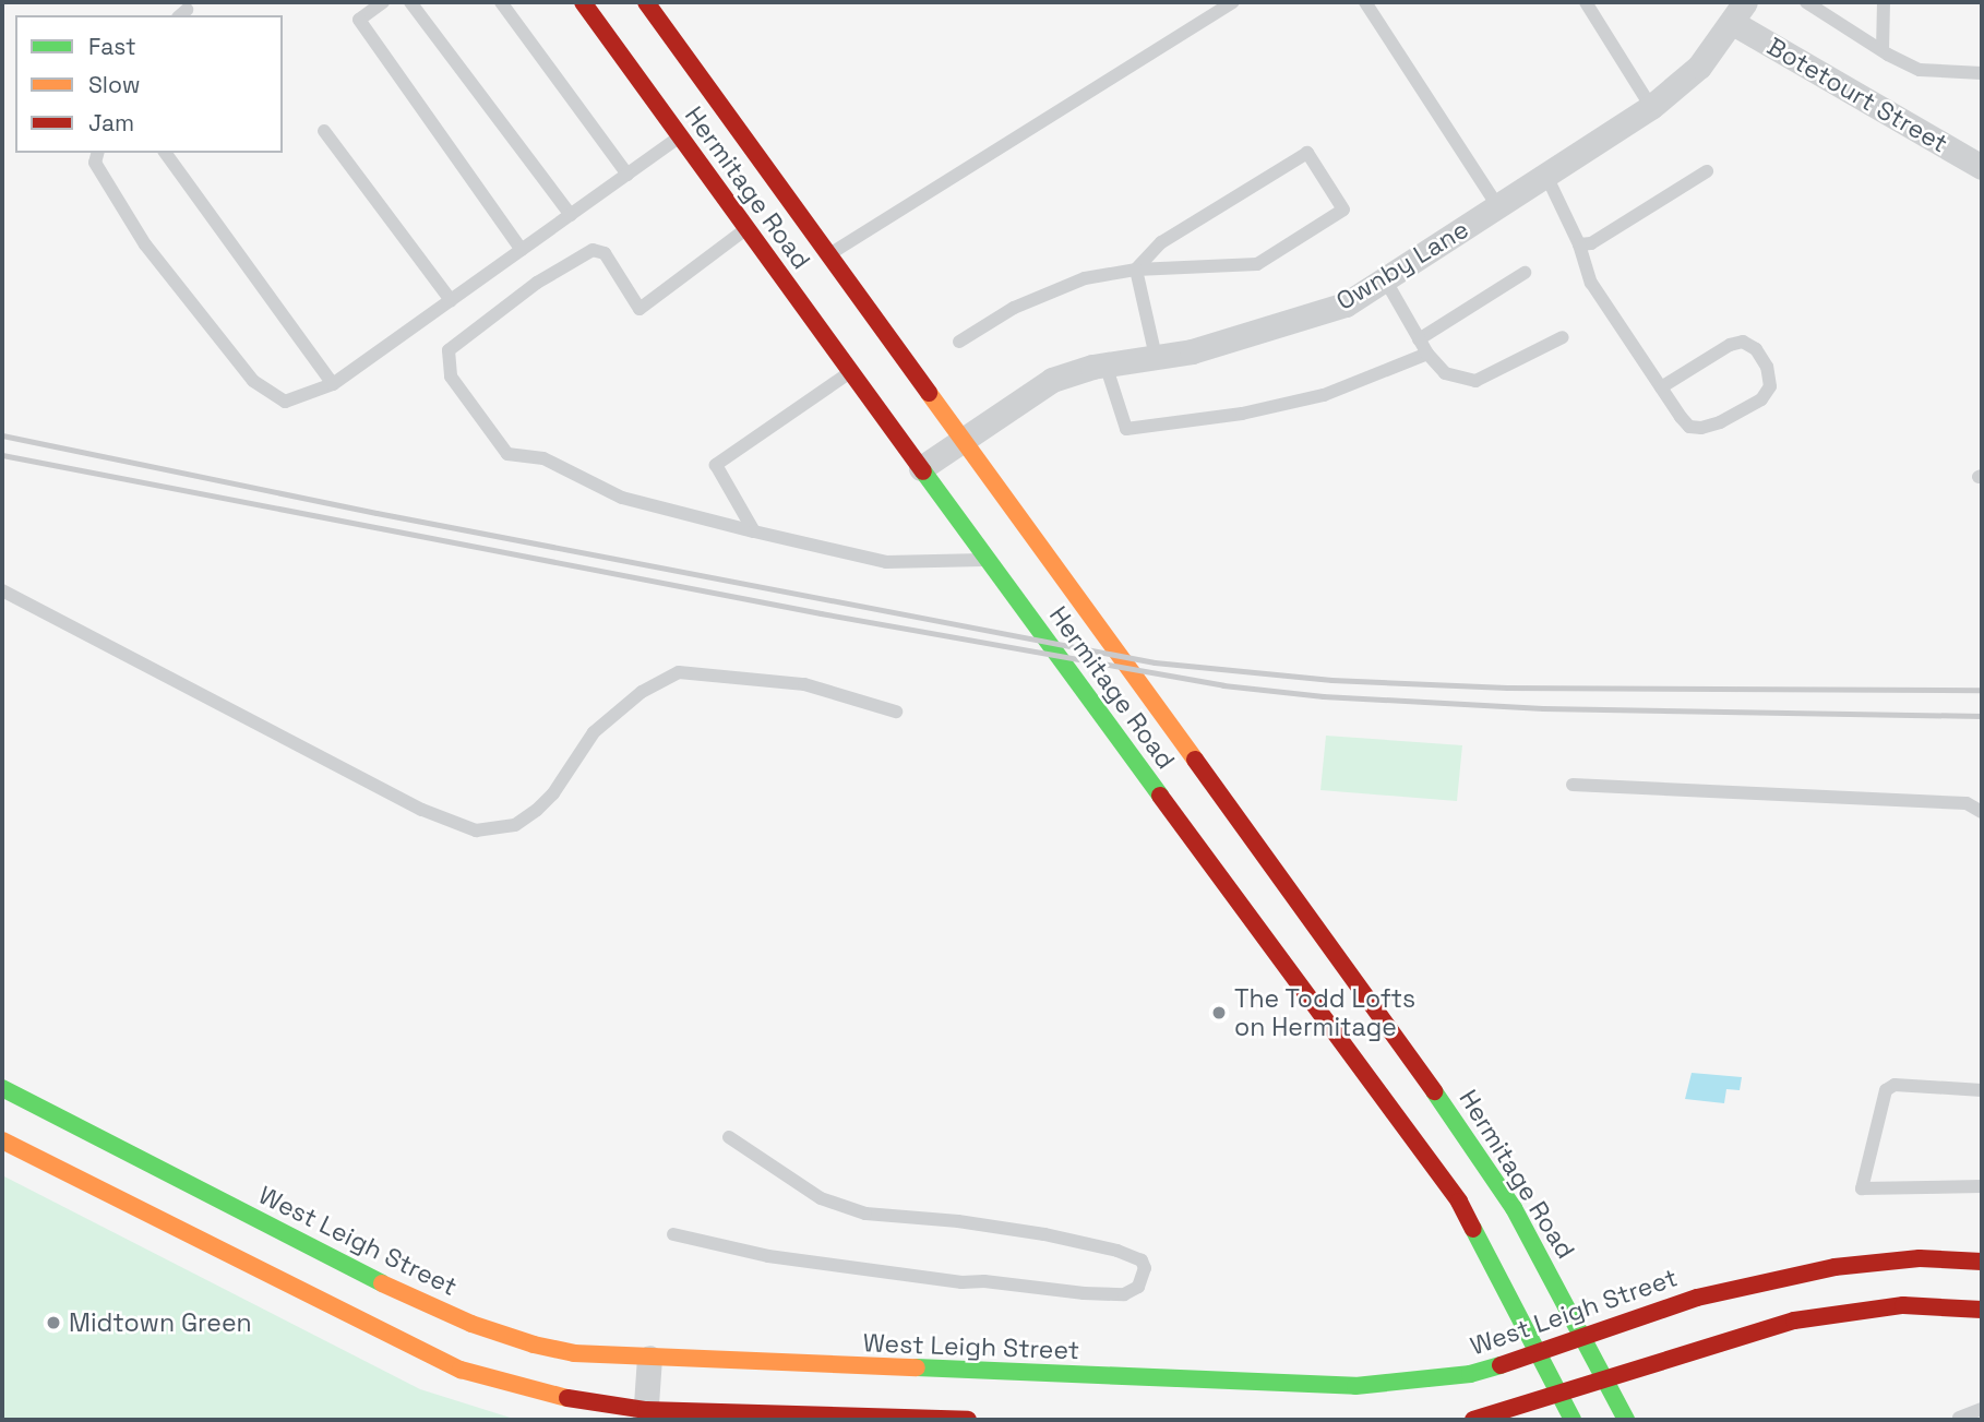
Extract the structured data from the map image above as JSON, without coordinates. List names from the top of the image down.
{
  "streets": {
    "street": [
      "Botetourt Street",
      "Hermitage Road",
      "Ownby Lane",
      "West Leigh Street"
    ]
  },
  "crossings": [
    ["Botetourt Street", "Ownby Lane"],
    ["Hermitage Road", "Ownby Lane"],
    ["Hermitage Road", "West Leigh Street"]
  ],
  "places": ["The Todd Lofts on Hermitage", "Midtown Green"],
  "legend": ["Fast", "Slow", "Jam"]
}
